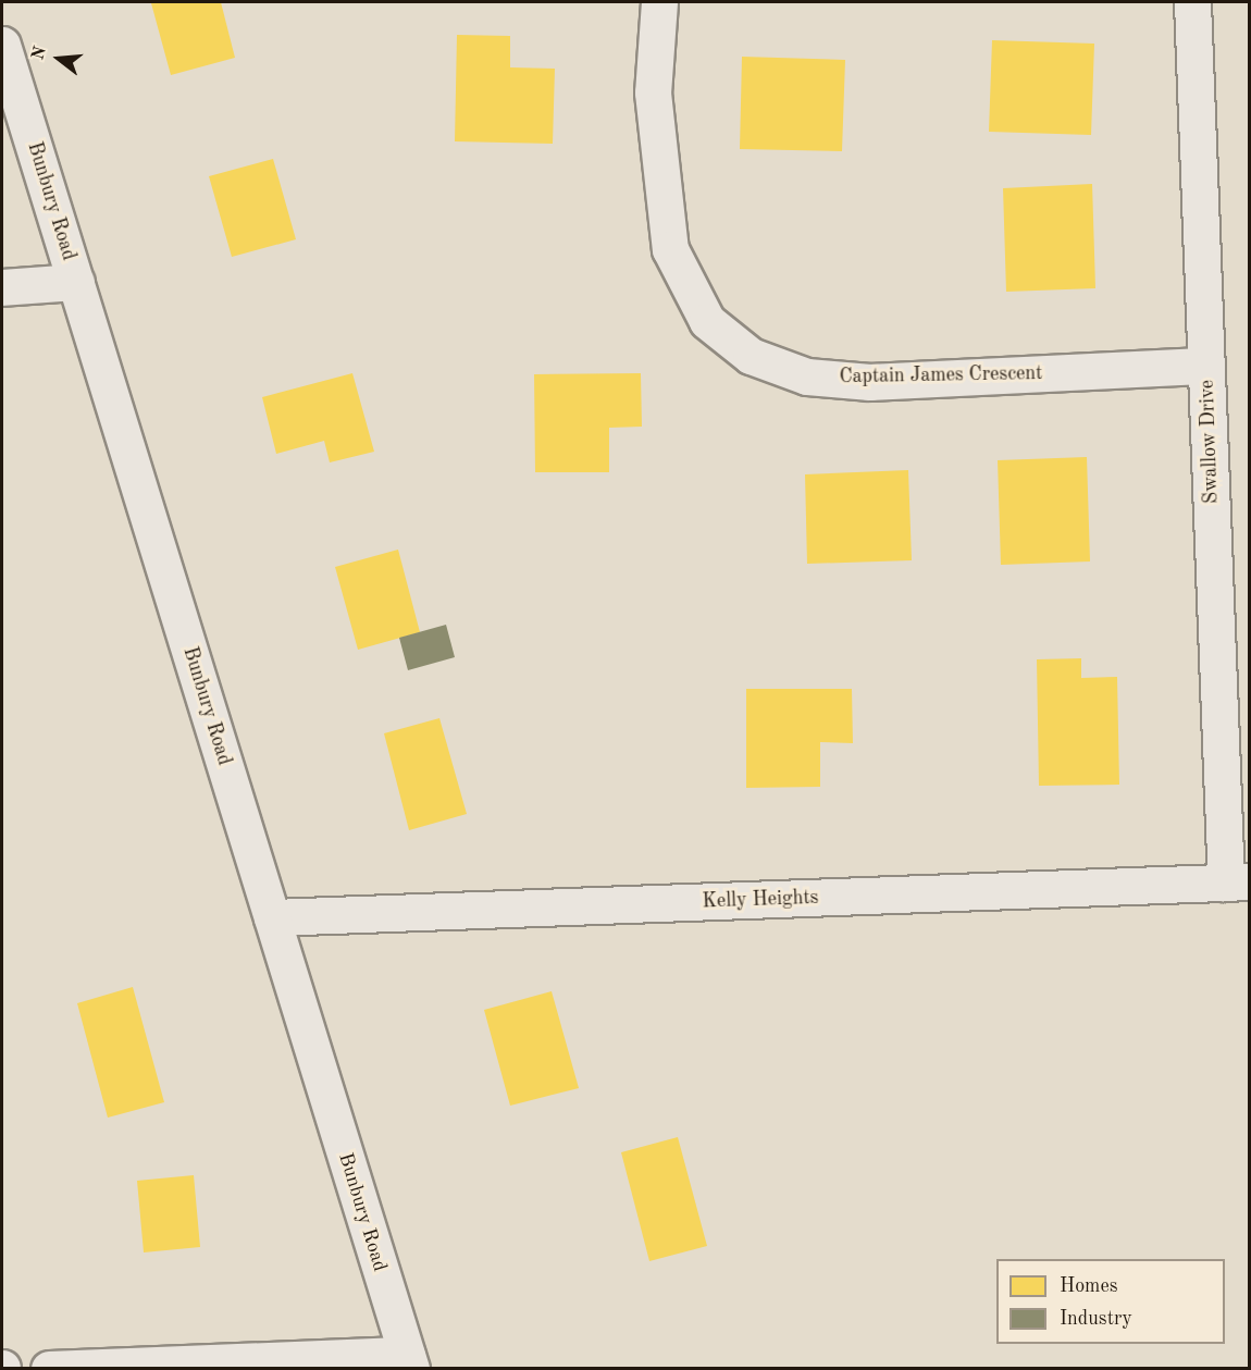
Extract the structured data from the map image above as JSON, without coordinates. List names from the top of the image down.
{
  "streets": {
    "street": [
      "Bunbury Road",
      "Captain James Crescent",
      "Swallow Drive",
      "Kelly Heights"
    ]
  },
  "crossings": [
    ["Bunbury Road", "Kelly Heights"],
    ["Captain James Crescent", "Swallow Drive"],
    ["Swallow Drive", "Kelly Heights"]
  ],
  "legend": ["Homes", "Industry"],
  "north": "left"
}
